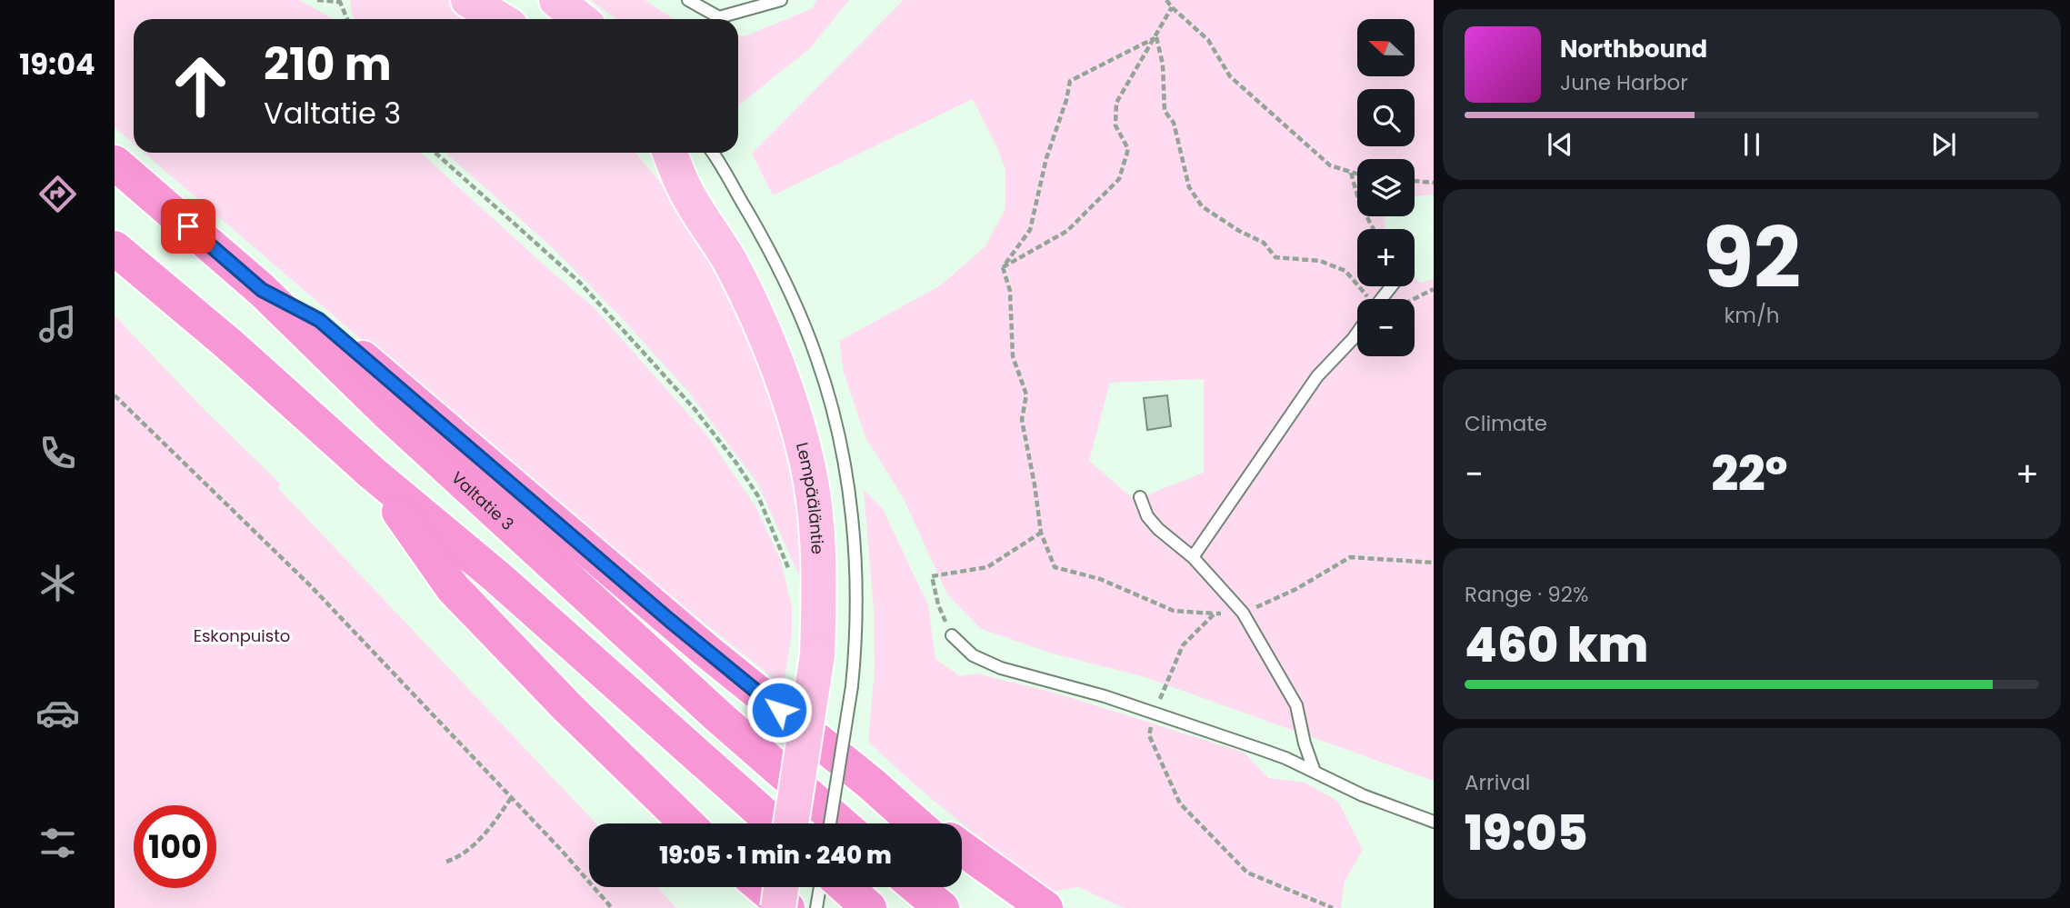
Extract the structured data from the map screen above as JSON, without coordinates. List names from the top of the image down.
{
  "streets": {
    "highway": ["Valtatie 3"],
    "main road": ["Lempääläntie"]
  },
  "parks": ["Eskonpuisto"],
  "north": "left",
  "page": {
    "tabs": "19:04",
    "map_buttons": ["+", "−"],
    "turn": ["210 m", "Valtatie 3"],
    "song": ["Northbound", "June Harbor"],
    "tile": [
      ["92", "km/h"],
      "Climate",
      ["Range · 92%", "460 km"],
      ["Arrival", "19:05"]
    ],
    "heat": ["−", "22°", "+"],
    "limit": "100",
    "trip": "19:05 · 1 min · 240 m"
  }
}
